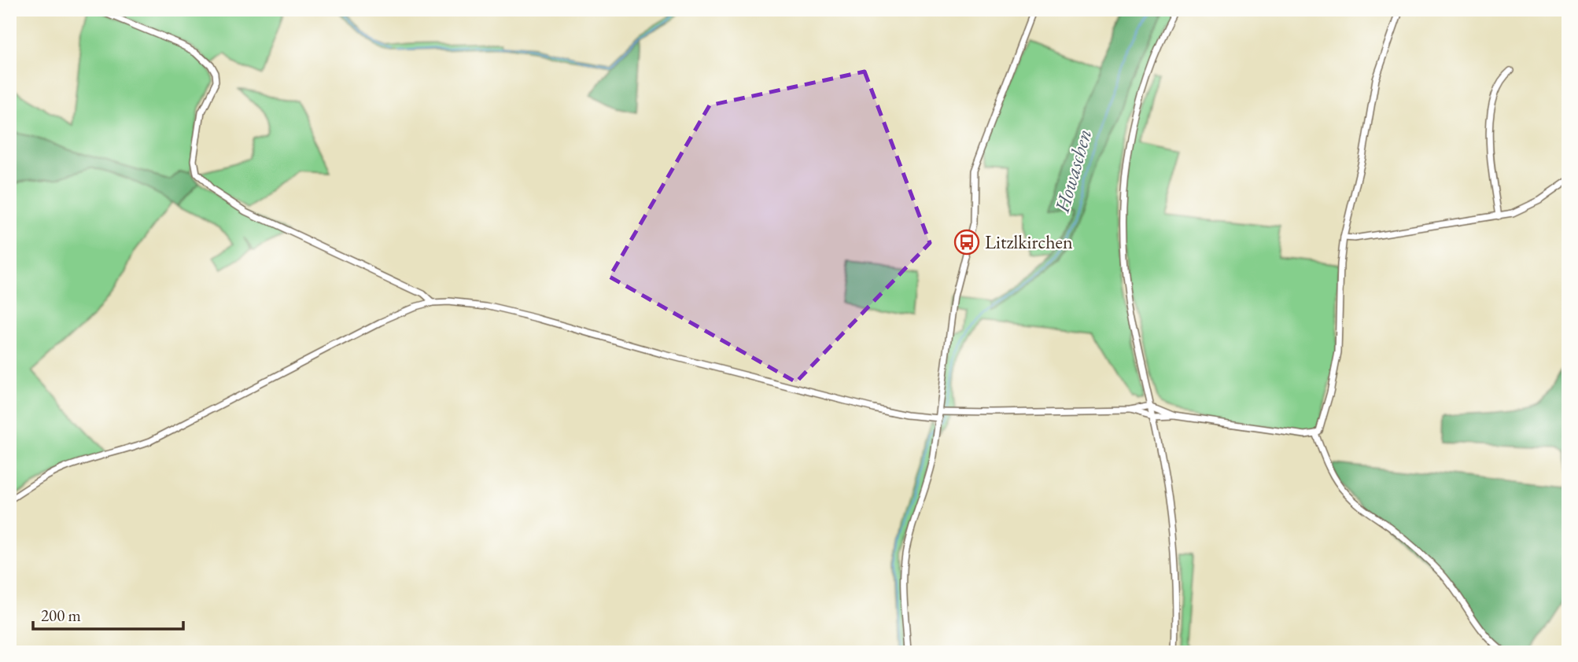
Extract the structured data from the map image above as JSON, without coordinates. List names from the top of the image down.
{
  "water": ["Howaschen"],
  "places": {
    "bus stop": ["Litzlkirchen"]
  },
  "scale_bar": "200 m"
}
